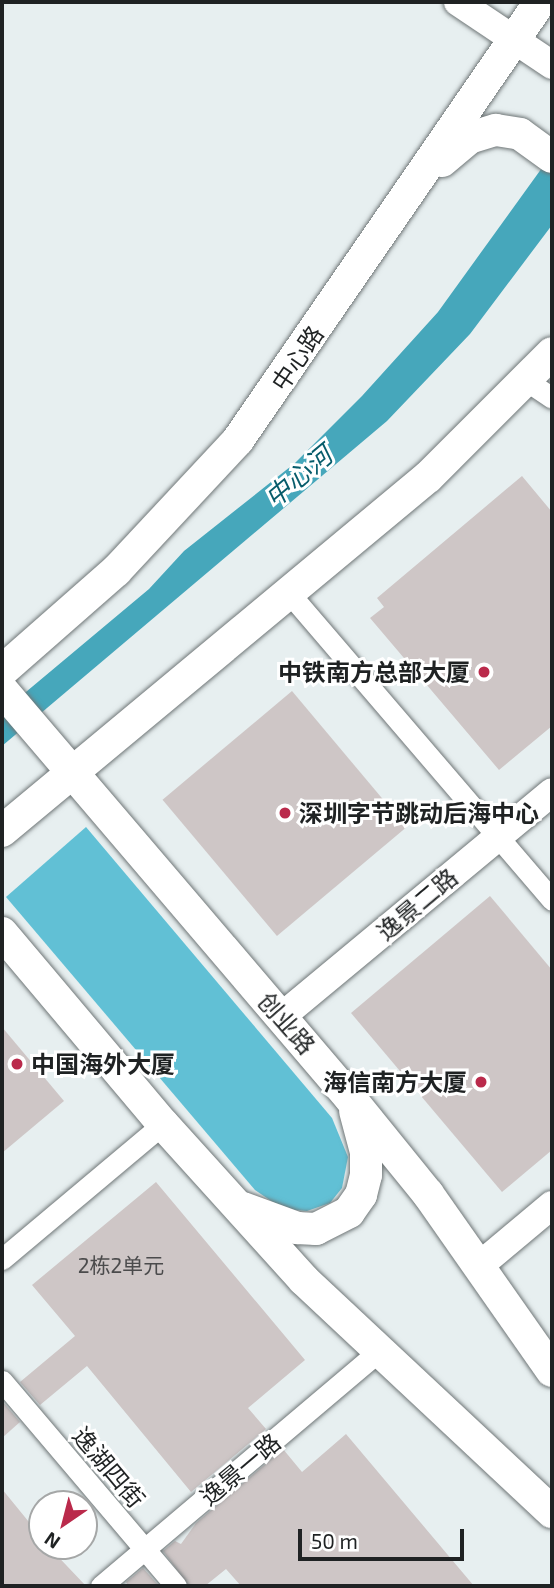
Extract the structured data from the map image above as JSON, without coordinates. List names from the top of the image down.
{
  "streets": {
    "main road": ["中心路", "创业路"],
    "street": ["逸景二路", "逸湖四街", "逸景一路"]
  },
  "crossings": [
    ["逸景二路", "创业路"],
    ["逸湖四街", "逸景一路"]
  ],
  "water": ["中心河"],
  "places": [
    "中铁南方总部大厦",
    "深圳字节跳动后海中心",
    "中国海外大厦",
    "海信南方大厦"
  ],
  "house_numbers": ["2栋2单元"],
  "scale_bar": "50 m",
  "north": "bottom left"
}
